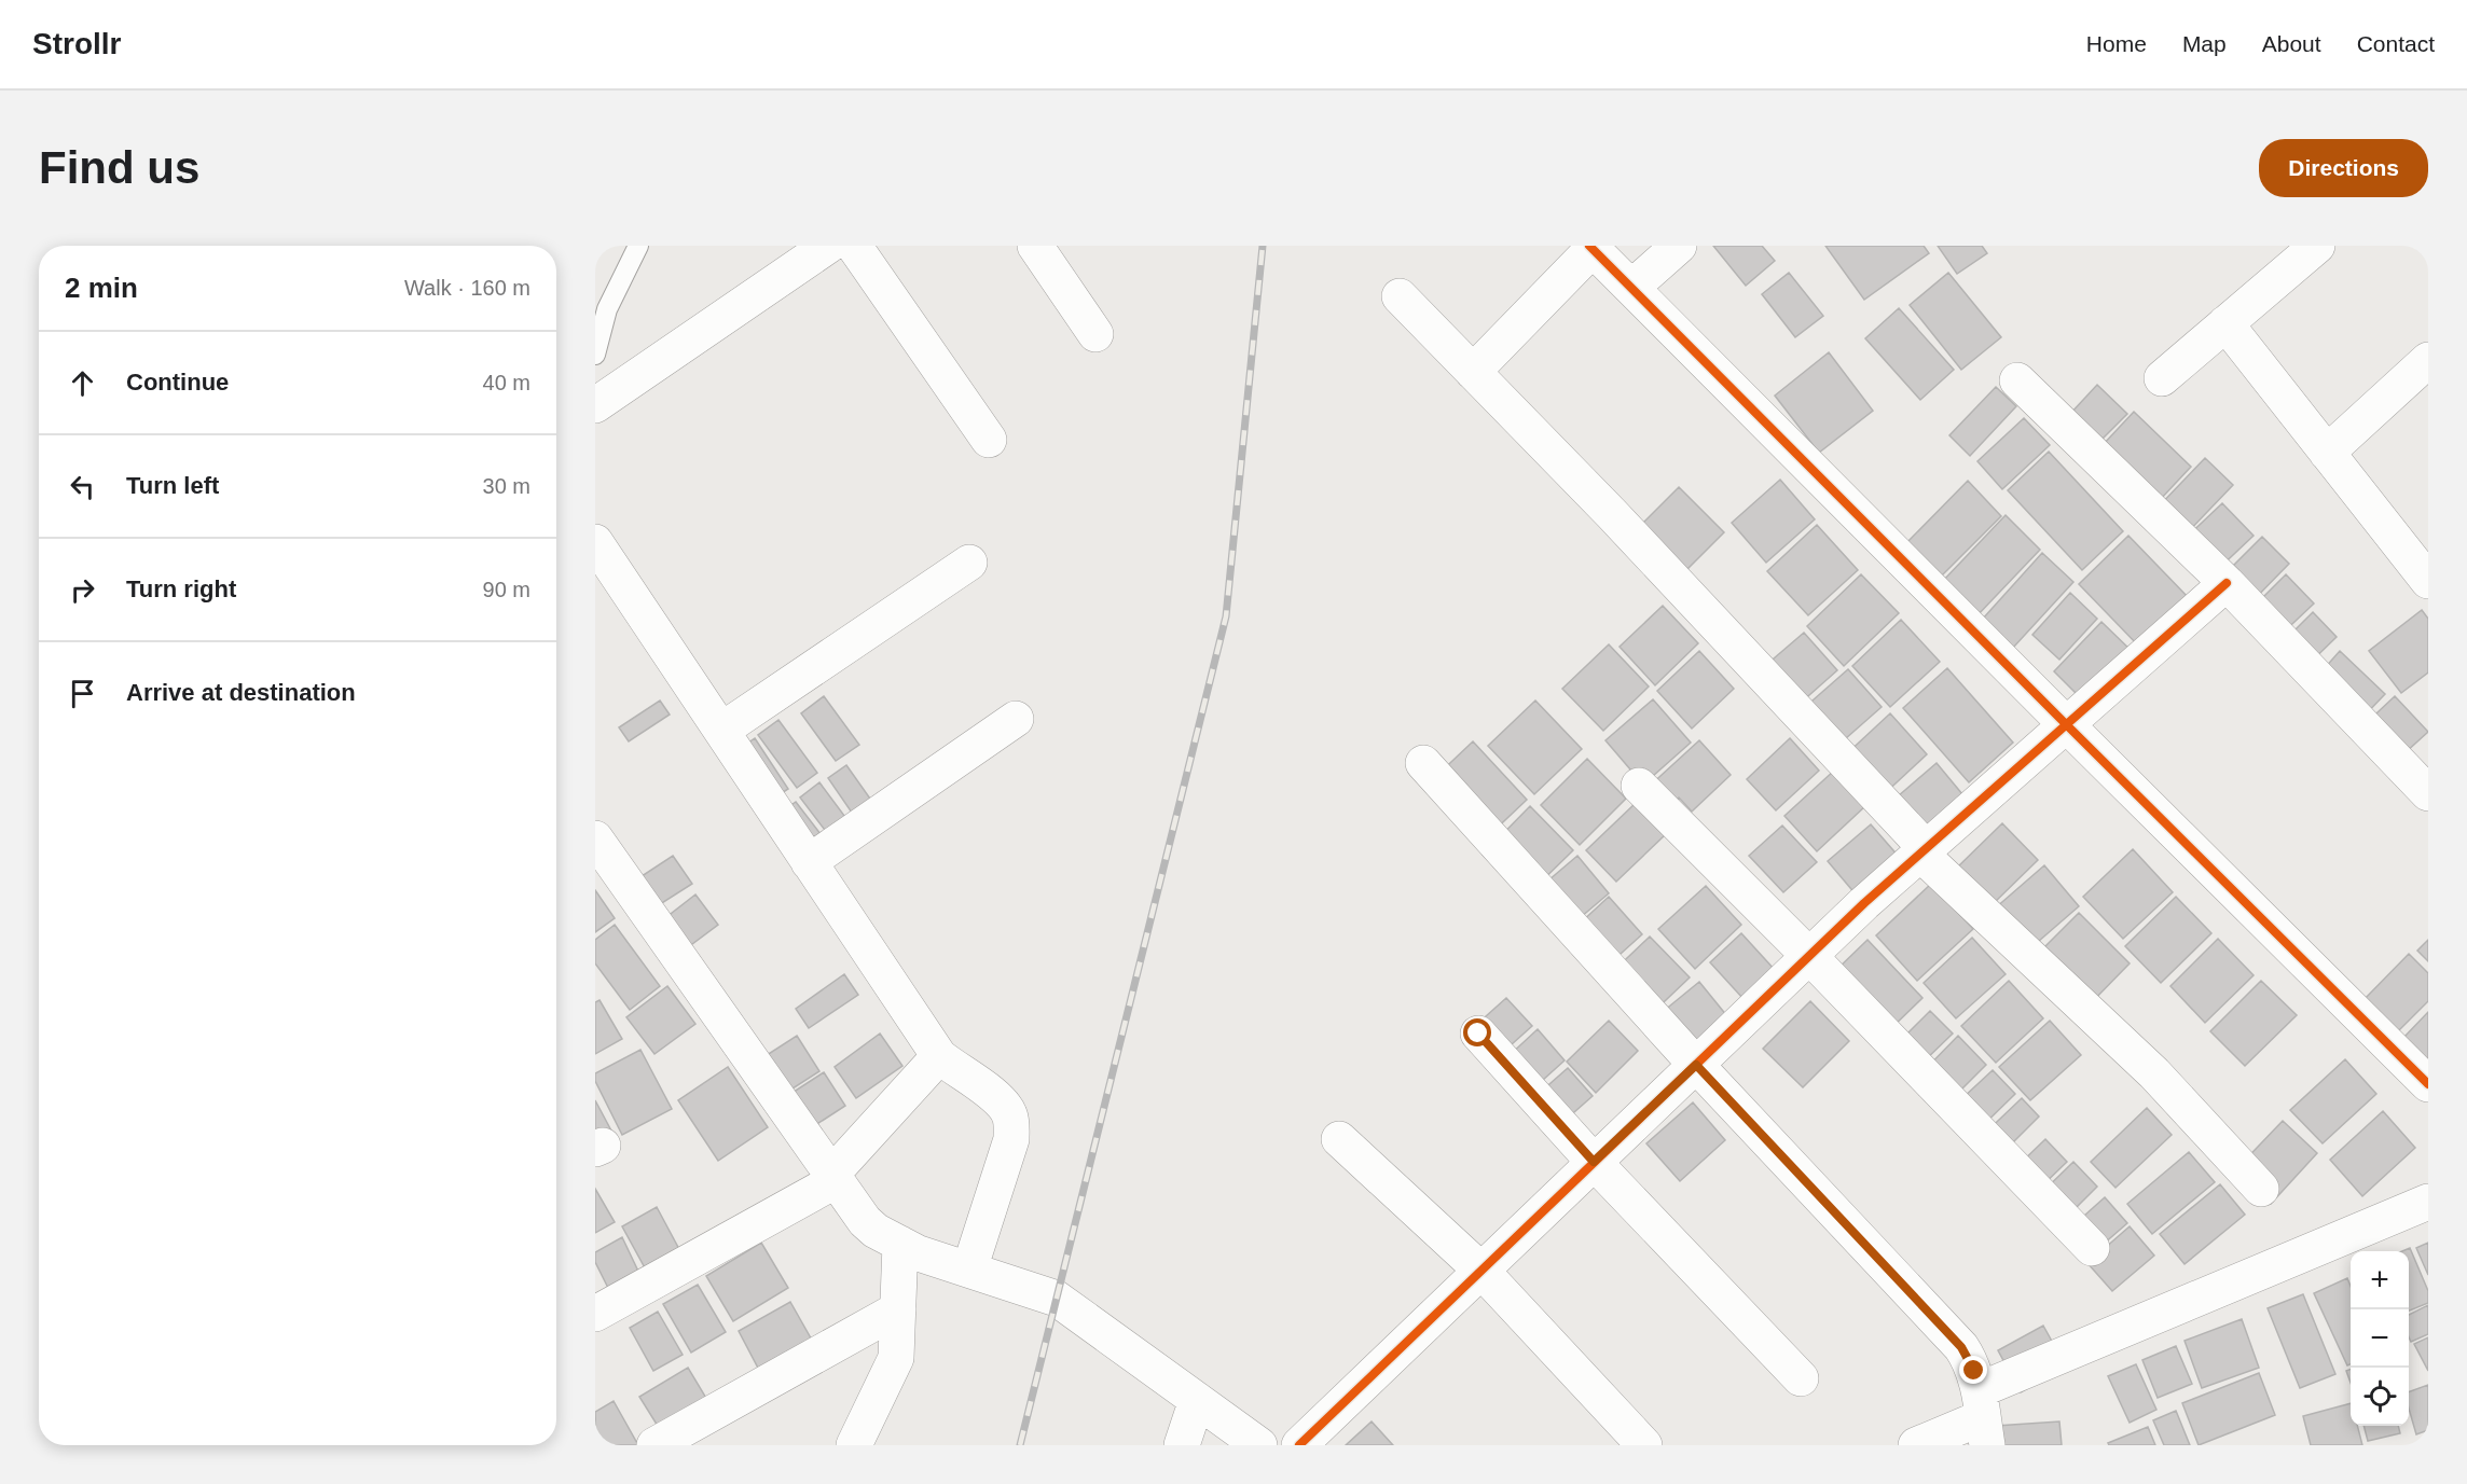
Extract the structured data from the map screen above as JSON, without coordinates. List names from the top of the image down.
{
  "page": {
    "header": "Strollr",
    "nav": [
      "Home",
      "Map",
      "About",
      "Contact"
    ],
    "buttons": "Directions",
    "title": "Find us",
    "heading": ["2 min", "Walk · 160 m"],
    "list": [
      ["Continue", "40 m"],
      ["Turn left", "30 m"],
      ["Turn right", "90 m"],
      "Arrive at destination"
    ],
    "map_buttons": ["+", "−"]
  }
}
